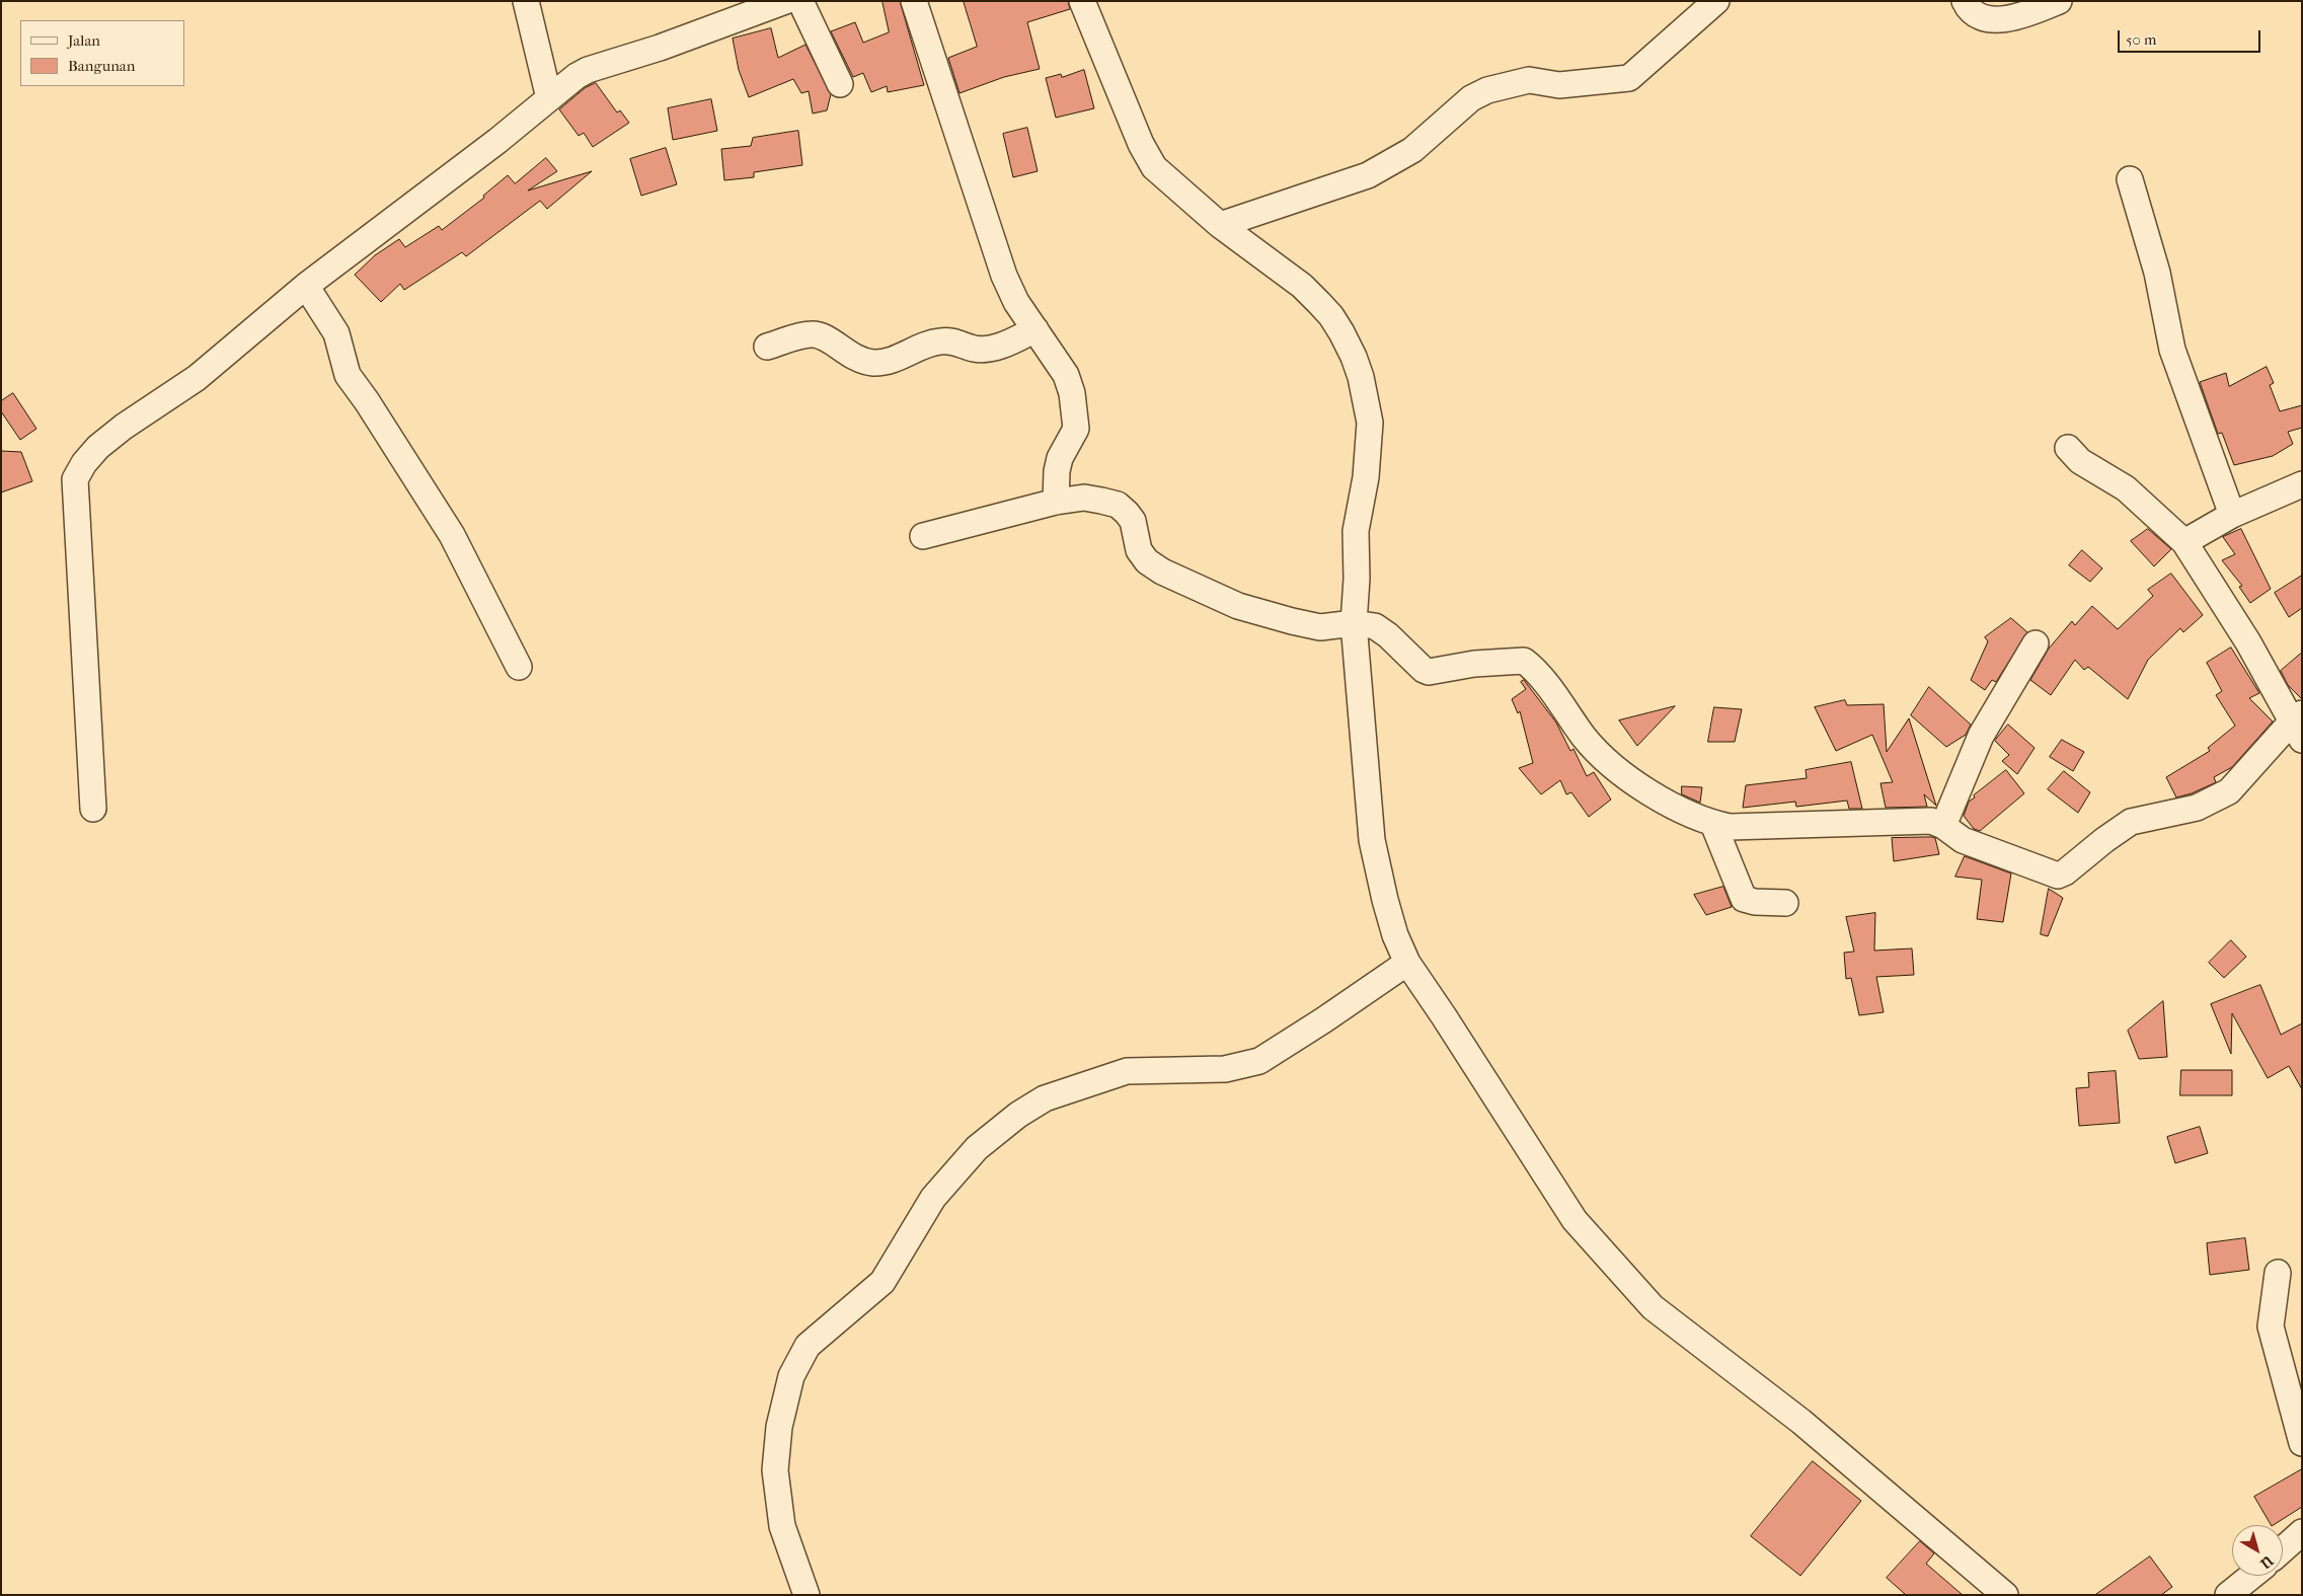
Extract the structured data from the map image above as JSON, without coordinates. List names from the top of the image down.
{
  "legend": ["Jalan", "Bangunan"],
  "scale_bar": "50 m",
  "north": "bottom right"
}
